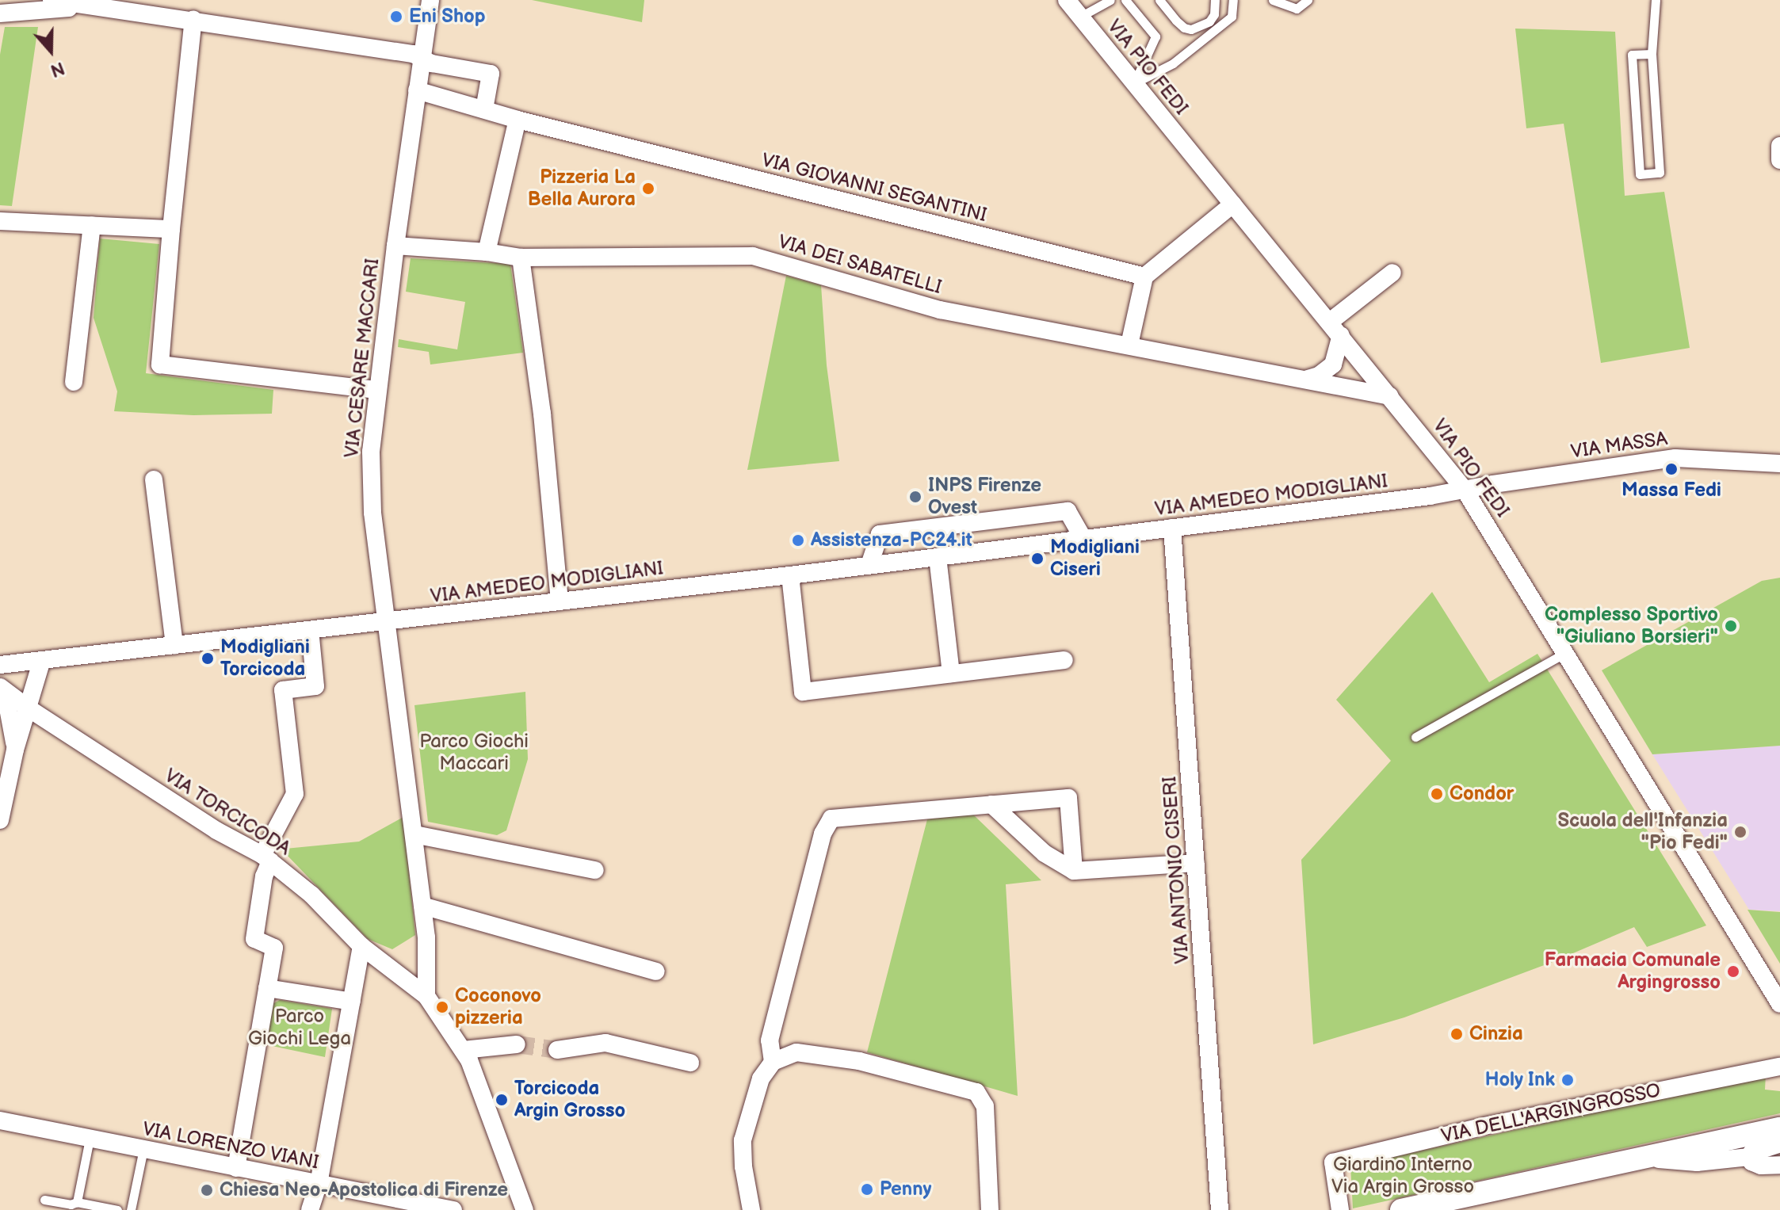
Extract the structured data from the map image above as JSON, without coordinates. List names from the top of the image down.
{
  "streets": {
    "street": [
      "VIA PIO FEDI",
      "VIA GIOVANNI SEGANTINI",
      "VIA DEI SABATELLI",
      "VIA CESARE MACCARI",
      "VIA MASSA",
      "VIA AMEDEO MODIGLIANI",
      "VIA TORCICODA",
      "VIA ANTONIO CISERI",
      "VIA DELL'ARGINGROSSO",
      "VIA LORENZO VIANI"
    ]
  },
  "crossings": [
    ["VIA PIO FEDI", "VIA DEI SABATELLI"],
    ["VIA PIO FEDI", "VIA MASSA"],
    ["VIA PIO FEDI", "VIA AMEDEO MODIGLIANI"],
    ["VIA GIOVANNI SEGANTINI", "VIA CESARE MACCARI"],
    ["VIA DEI SABATELLI", "VIA CESARE MACCARI"],
    ["VIA CESARE MACCARI", "VIA AMEDEO MODIGLIANI"],
    ["VIA CESARE MACCARI", "VIA TORCICODA"],
    ["VIA MASSA", "VIA AMEDEO MODIGLIANI"],
    ["VIA AMEDEO MODIGLIANI", "VIA ANTONIO CISERI"]
  ],
  "parks": ["Parco Giochi Maccari", "Parco Giochi Lega", "Giardino Interno Via Argin Grosso"],
  "places": [
    "Eni Shop",
    "Pizzeria La Bella Aurora",
    "Massa Fedi",
    "INPS Firenze Ovest",
    "Assistenza-PC24.it",
    "Modigliani Ciseri",
    "Complesso Sportivo \"Giuliano Borsieri\"",
    "Modigliani Torcicoda",
    "Condor",
    "Scuola dell'Infanzia \"Pio Fedi\"",
    "Farmacia Comunale Argingrosso",
    "Coconovo pizzeria",
    "Cinzia",
    "Holy Ink",
    "Torcicoda Argin Grosso",
    "Penny",
    "Chiesa Neo-Apostolica di Firenze"
  ],
  "north": "bottom"
}
